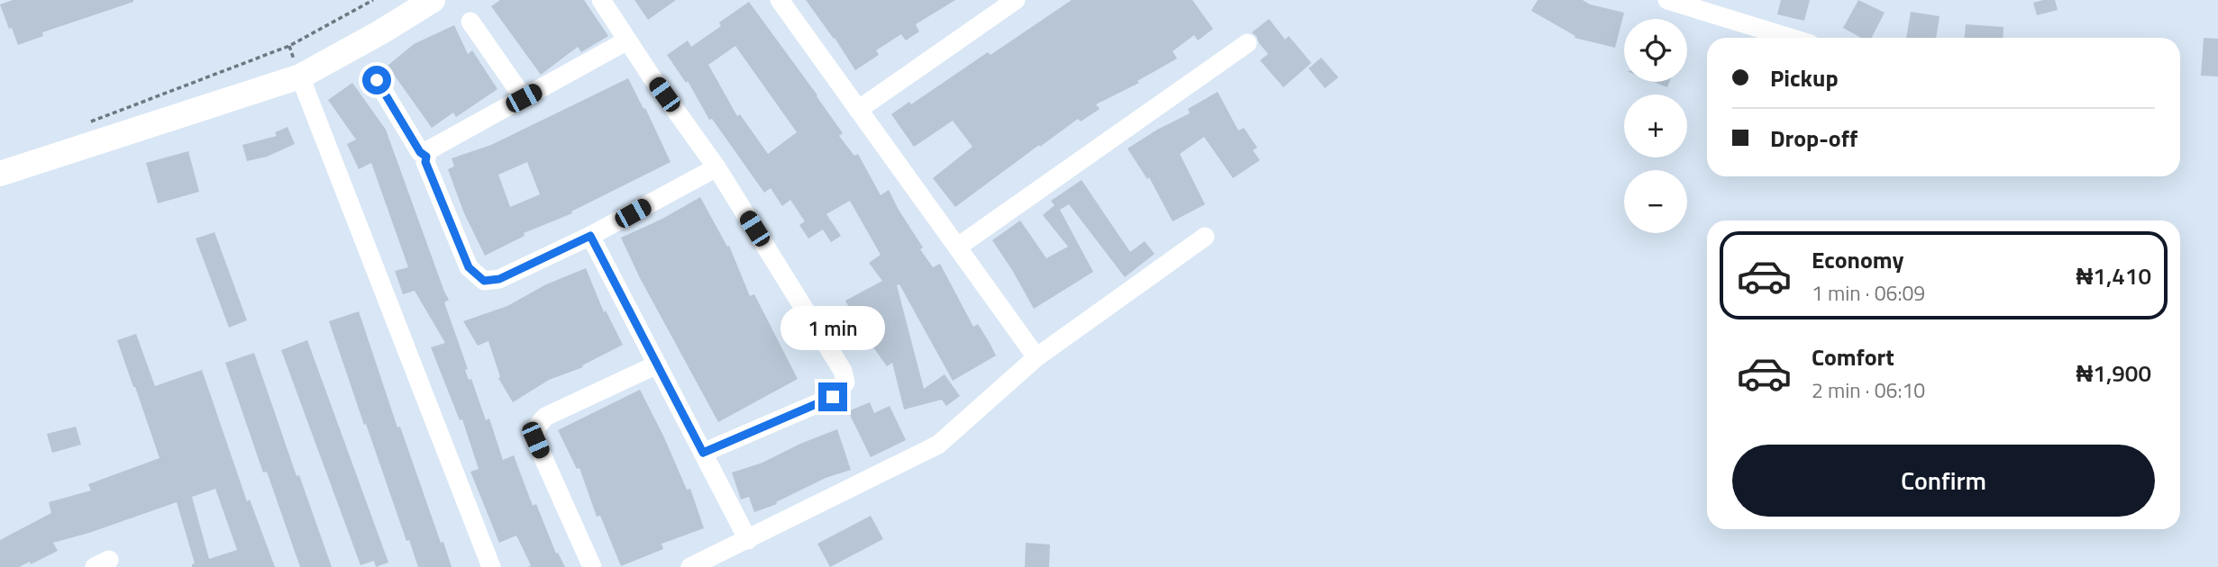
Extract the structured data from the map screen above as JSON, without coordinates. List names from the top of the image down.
{
  "page": {
    "map_buttons": ["+", "−"],
    "banner": ["Pickup", "Drop-off"],
    "list": [
      {
        "name": "Economy",
        "note": "1 min · 06:09",
        "value": "₦1,410"
      },
      {
        "name": "Comfort",
        "note": "2 min · 06:10",
        "value": "₦1,900"
      }
    ],
    "bubble": "1 min",
    "buttons": "Confirm"
  }
}
